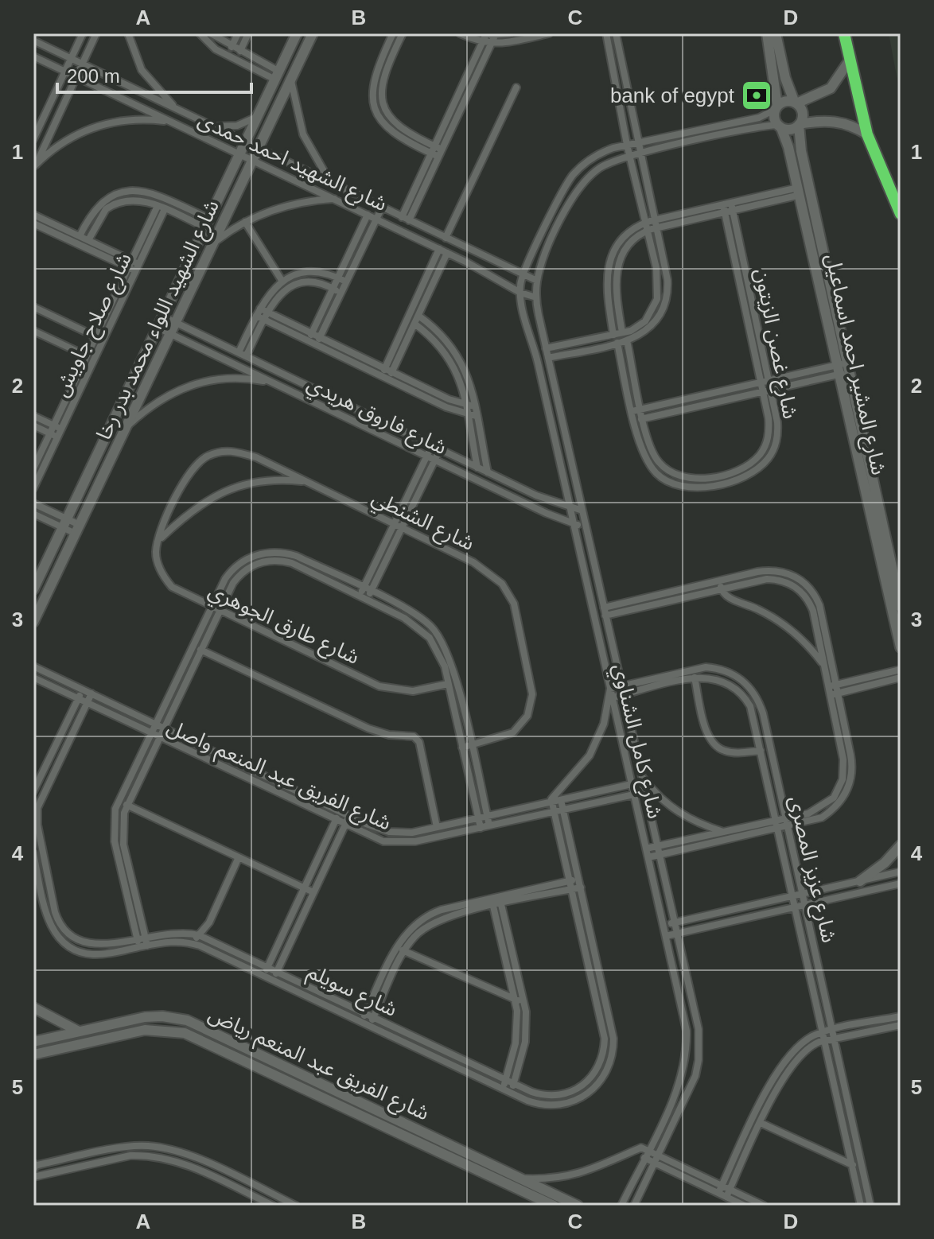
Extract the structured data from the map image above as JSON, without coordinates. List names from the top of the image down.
{
  "streets": {
    "street": [
      "شارع الشهيد احمد حمدى",
      "شارع الشهيد اللواء محمد بدر رخا",
      "شارع صلاح جاويش",
      "شارع غصن الزيتون",
      "شارع المشير احمد اسماعيل",
      "شارع فاروق هريدي",
      "شارع الشنطي",
      "شارع طارق الجوهري",
      "شارع كامل الشناوي",
      "شارع الفريق عبد المنعم واصل",
      "شارع عزيز المصرى",
      "شارع سويلم",
      "شارع الفريق عبد المنعم رياض"
    ]
  },
  "crossings": [
    ["شارع الشهيد احمد حمدى", "شارع الشهيد اللواء محمد بدر رخا"],
    ["شارع الشهيد احمد حمدى", "شارع كامل الشناوي"],
    ["شارع الشهيد اللواء محمد بدر رخا", "شارع فاروق هريدي"],
    ["شارع المشير احمد اسماعيل", "شارع كامل الشناوي"],
    ["شارع فاروق هريدي", "شارع كامل الشناوي"],
    ["شارع الشنطي", "شارع طارق الجوهري"],
    ["شارع كامل الشناوي", "شارع الفريق عبد المنعم واصل"],
    ["شارع كامل الشناوي", "شارع عزيز المصرى"],
    ["شارع الفريق عبد المنعم واصل", "شارع سويلم"]
  ],
  "places": {
    "bank": ["bank of egypt"]
  },
  "scale_bar": "200 m",
  "grid": {
    "columns": [
      "A",
      "B",
      "C",
      "D"
    ],
    "rows": [
      "1",
      "2",
      "3",
      "4",
      "5"
    ]
  }
}
